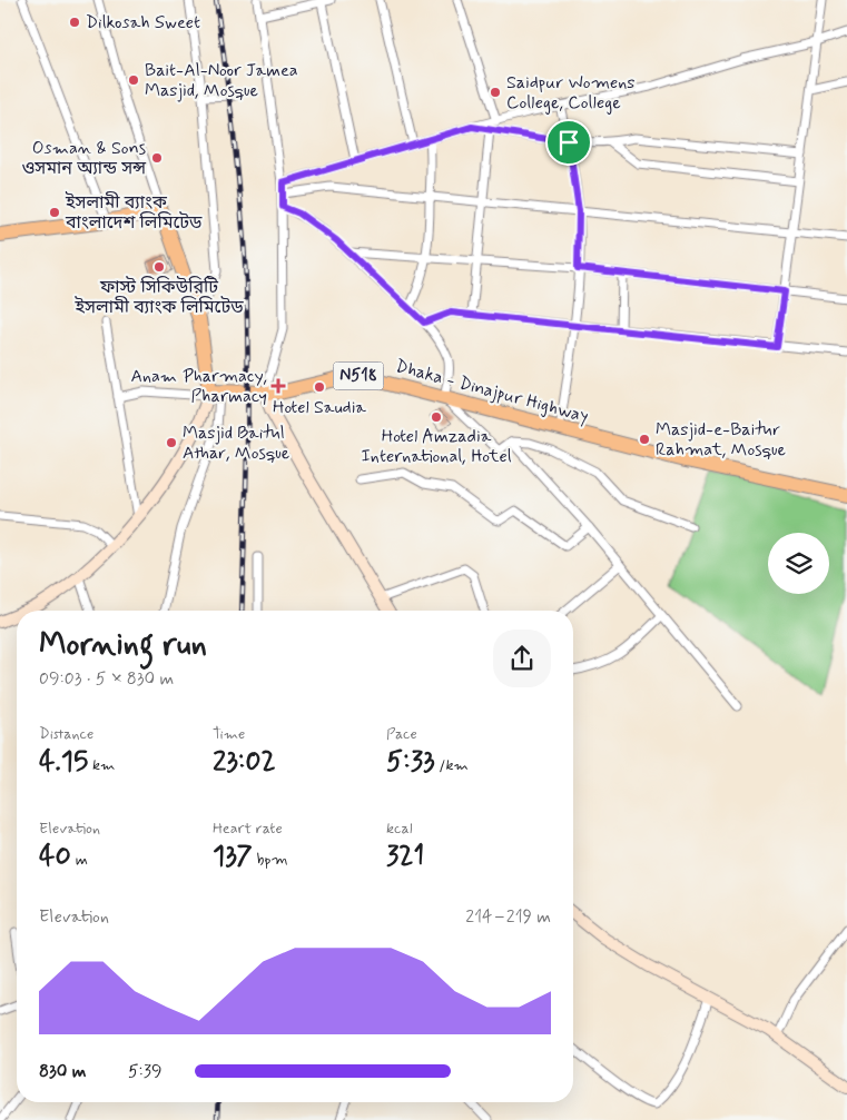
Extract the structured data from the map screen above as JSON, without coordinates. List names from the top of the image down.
{
  "streets": {
    "highway": ["N518", "Dhaka - Dinajpur Highway"]
  },
  "places": {
    "other": [
      "Dilkosah Sweet",
      "Bait-Al-Noor Jamea Masjid, Mosque",
      "Saidpur Womens College, College",
      "Osman & Sons ওসমান অ্যান্ড সন্স",
      "ইসলামী ব্যাংক বাংলাদেশ লিমিটেড",
      "ফাস্ট সিকিউরিটি ইসলামী ব্যাংক লিমিটেড",
      "Hotel Saudia",
      "Hotel Amzadia International, Hotel",
      "Masjid-e-Baitur Rahmat, Mosque",
      "Masjid Baitul Athar, Mosque"
    ],
    "health": ["Anam Pharmacy, Pharmacy"]
  },
  "page": {
    "heading": ["Morning run", "09:03 · 5 × 830 m"],
    "stats": [
      ["Distance", "4.15 km"],
      ["Time", "23:02"],
      ["Pace", "5:33 /km"],
      ["Elevation", "40 m"],
      ["Heart rate", "137 bpm"],
      ["kcal", "321"]
    ],
    "chart": ["Elevation", "214–219 m"],
    "list": [
      {
        "name": "830 m",
        "note": "5:39"
      }
    ]
  }
}
